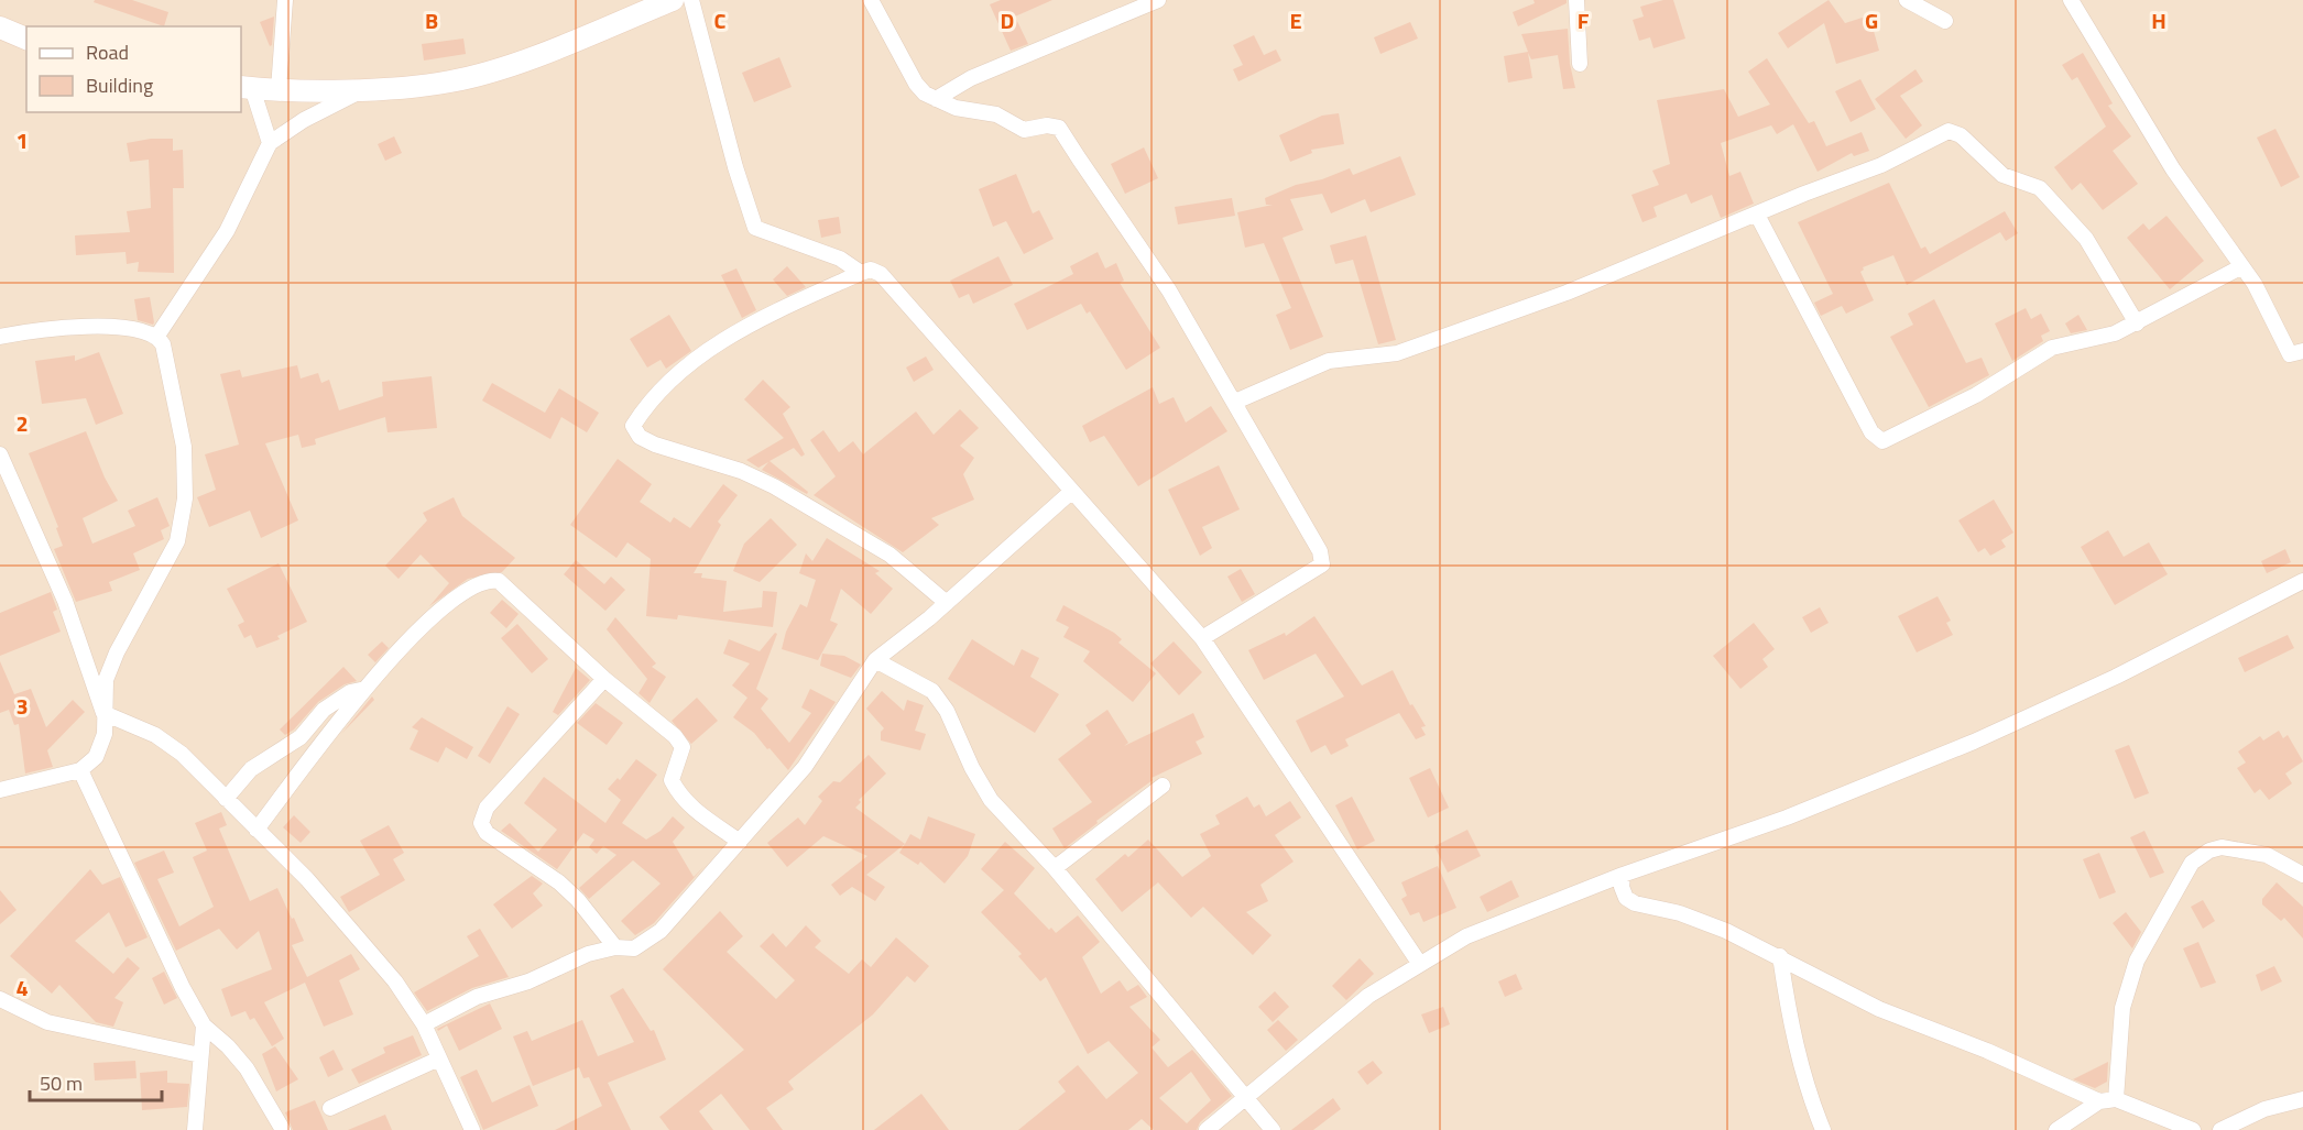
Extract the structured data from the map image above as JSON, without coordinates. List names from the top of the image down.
{
  "legend": ["Road", "Building"],
  "scale_bar": "50 m",
  "grid": {
    "columns": [
      "B",
      "C",
      "D",
      "E",
      "F",
      "G",
      "H"
    ],
    "rows": [
      "1",
      "2",
      "3",
      "4"
    ]
  }
}
